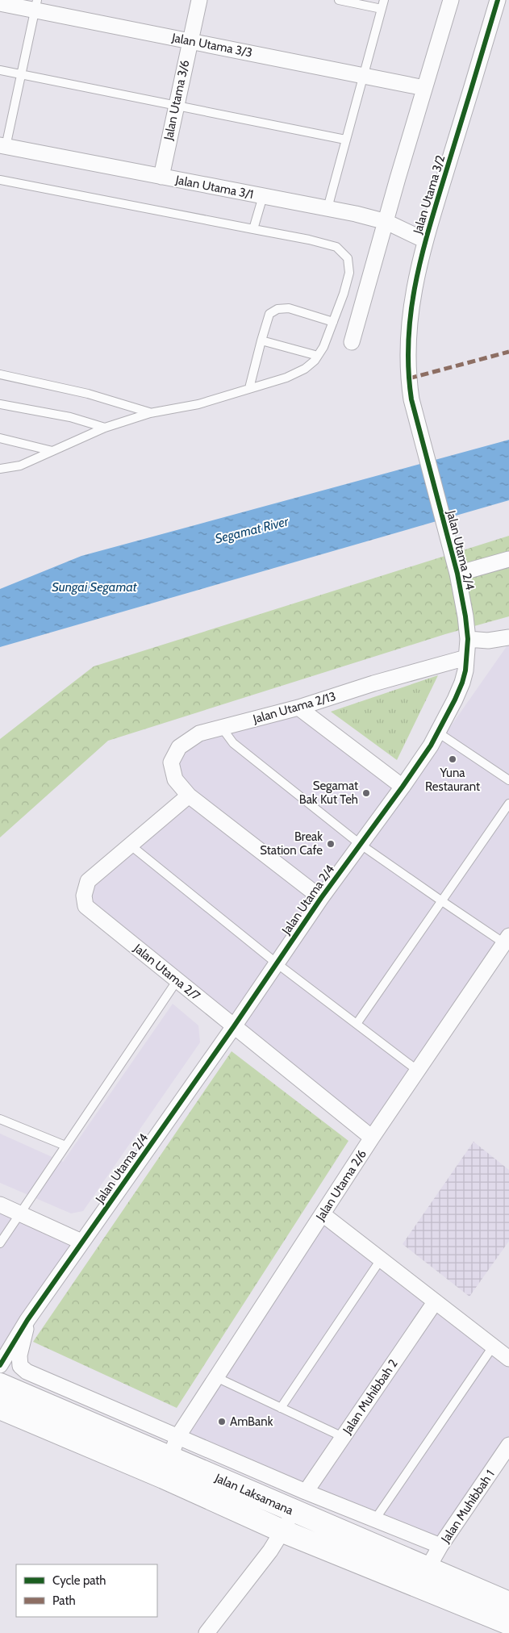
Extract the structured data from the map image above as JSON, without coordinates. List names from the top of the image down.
{
  "streets": {
    "main road": ["Jalan Laksamana"],
    "street": [
      "Jalan Utama 3/3",
      "Jalan Utama 3/6",
      "Jalan Utama 3/1",
      "Jalan Utama 3/2",
      "Jalan Utama 2/4",
      "Jalan Utama 2/13",
      "Jalan Utama 2/7",
      "Jalan Utama 2/6",
      "Jalan Muhibbah 2",
      "Jalan Muhibbah 1"
    ]
  },
  "crossings": [
    ["Jalan Utama 3/3", "Jalan Utama 3/6"],
    ["Jalan Utama 3/6", "Jalan Utama 3/1"],
    ["Jalan Utama 3/1", "Jalan Utama 3/2"],
    ["Jalan Utama 3/2", "Jalan Utama 2/4"],
    ["Jalan Utama 2/4", "Jalan Utama 2/13"],
    ["Jalan Utama 2/4", "Jalan Utama 2/7"],
    ["Jalan Utama 2/13", "Jalan Utama 2/7"],
    ["Jalan Utama 2/7", "Jalan Utama 2/6"],
    ["Jalan Utama 2/6", "Jalan Laksamana"],
    ["Jalan Laksamana", "Jalan Muhibbah 1"]
  ],
  "water": ["Segamat River", "Sungai Segamat"],
  "places": [
    "Yuna Restaurant",
    "Segamat Bak Kut Teh",
    "Break Station Cafe",
    "AmBank"
  ],
  "legend": ["Cycle path", "Path"]
}
